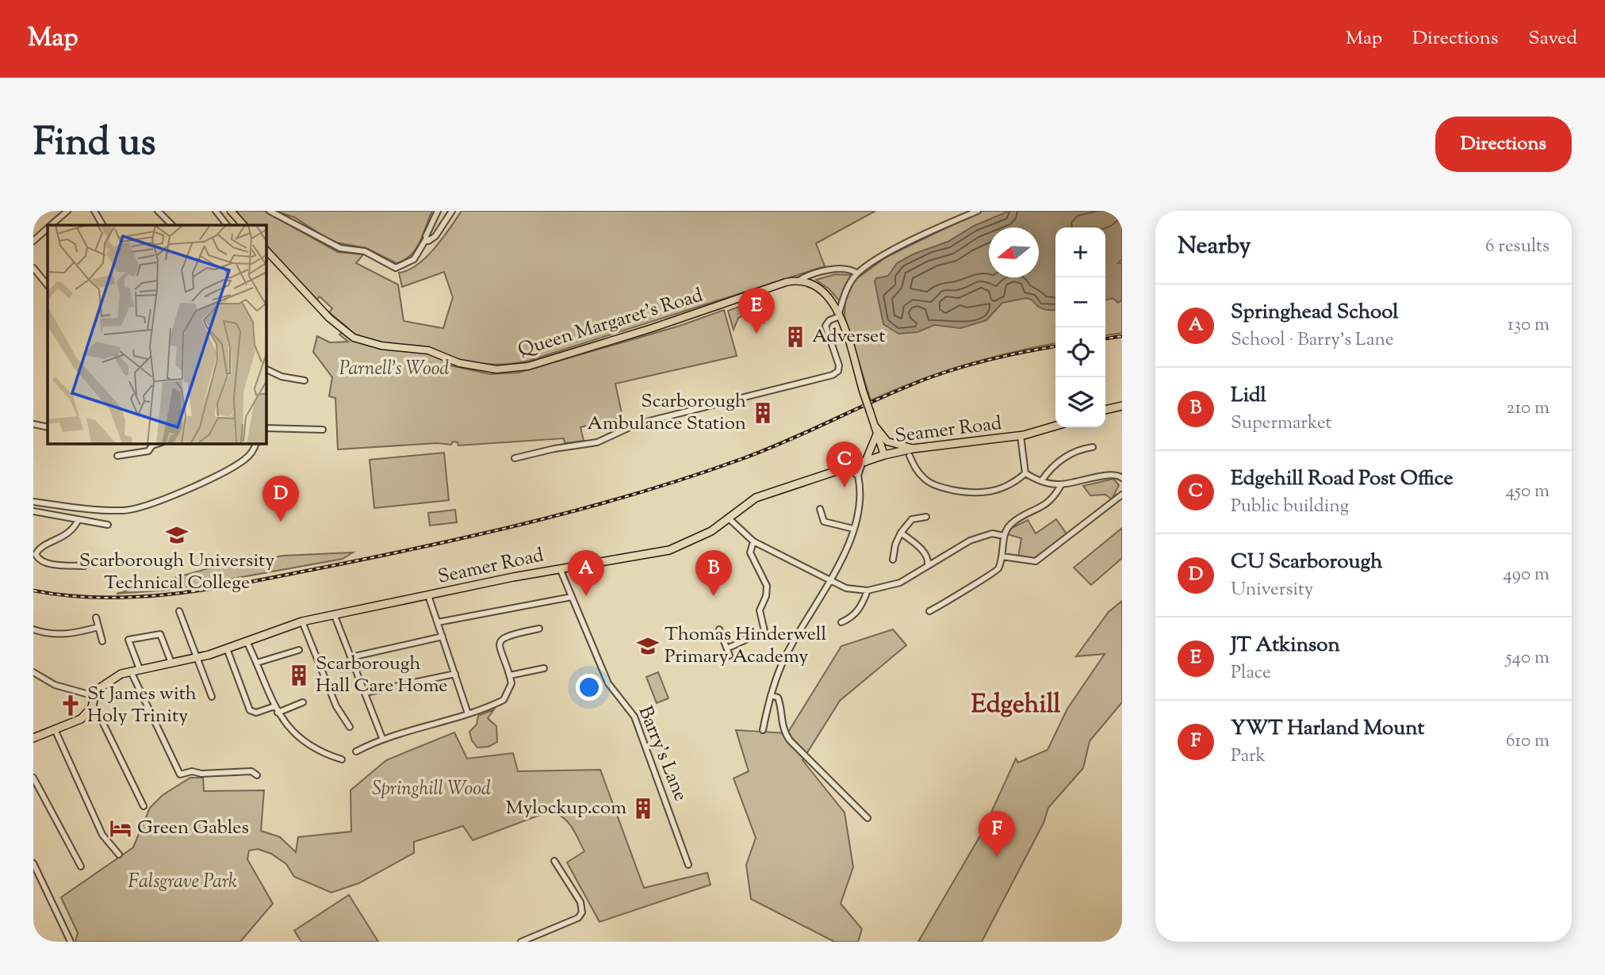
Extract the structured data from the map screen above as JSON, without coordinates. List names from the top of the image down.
{
  "streets": {
    "highway": ["Seamer Road"],
    "main road": ["Queen Margaret's Road"],
    "street": ["Barry's Lane"]
  },
  "crossings": [
    ["Seamer Road", "Barry's Lane"]
  ],
  "districts": ["Edgehill"],
  "parks": ["Parnell's Wood", "Springhill Wood", "Falsgrave Park"],
  "places": {
    "building": [
      "Adverset",
      "Scarborough Ambulance Station",
      "Scarborough Hall Care Home",
      "Mylockup.com"
    ],
    "school or university": ["Scarborough University Technical College", "Thomas Hinderwell Primary Academy"],
    "church": ["St James with Holy Trinity"],
    "hotel": ["Green Gables"]
  },
  "north": "left",
  "page": {
    "header": "Map",
    "nav": ["Map", "Directions", "Saved"],
    "title": "Find us",
    "buttons": "Directions",
    "heading": ["Nearby", "6 results"],
    "map_buttons": ["+", "−"],
    "list": [
      {
        "mark": "A",
        "name": "Springhead School",
        "note": "School · Barry's Lane",
        "value": "130 m"
      },
      {
        "mark": "B",
        "name": "Lidl",
        "note": "Supermarket",
        "value": "210 m"
      },
      {
        "mark": "C",
        "name": "Edgehill Road Post Office",
        "note": "Public building",
        "value": "450 m"
      },
      {
        "mark": "D",
        "name": "CU Scarborough",
        "note": "University",
        "value": "490 m"
      },
      {
        "mark": "E",
        "name": "JT Atkinson",
        "note": "Place",
        "value": "540 m"
      },
      {
        "mark": "F",
        "name": "YWT Harland Mount",
        "note": "Park",
        "value": "610 m"
      }
    ],
    "pins": [
      "E",
      "C",
      "D",
      "A",
      "B",
      "F"
    ]
  }
}
